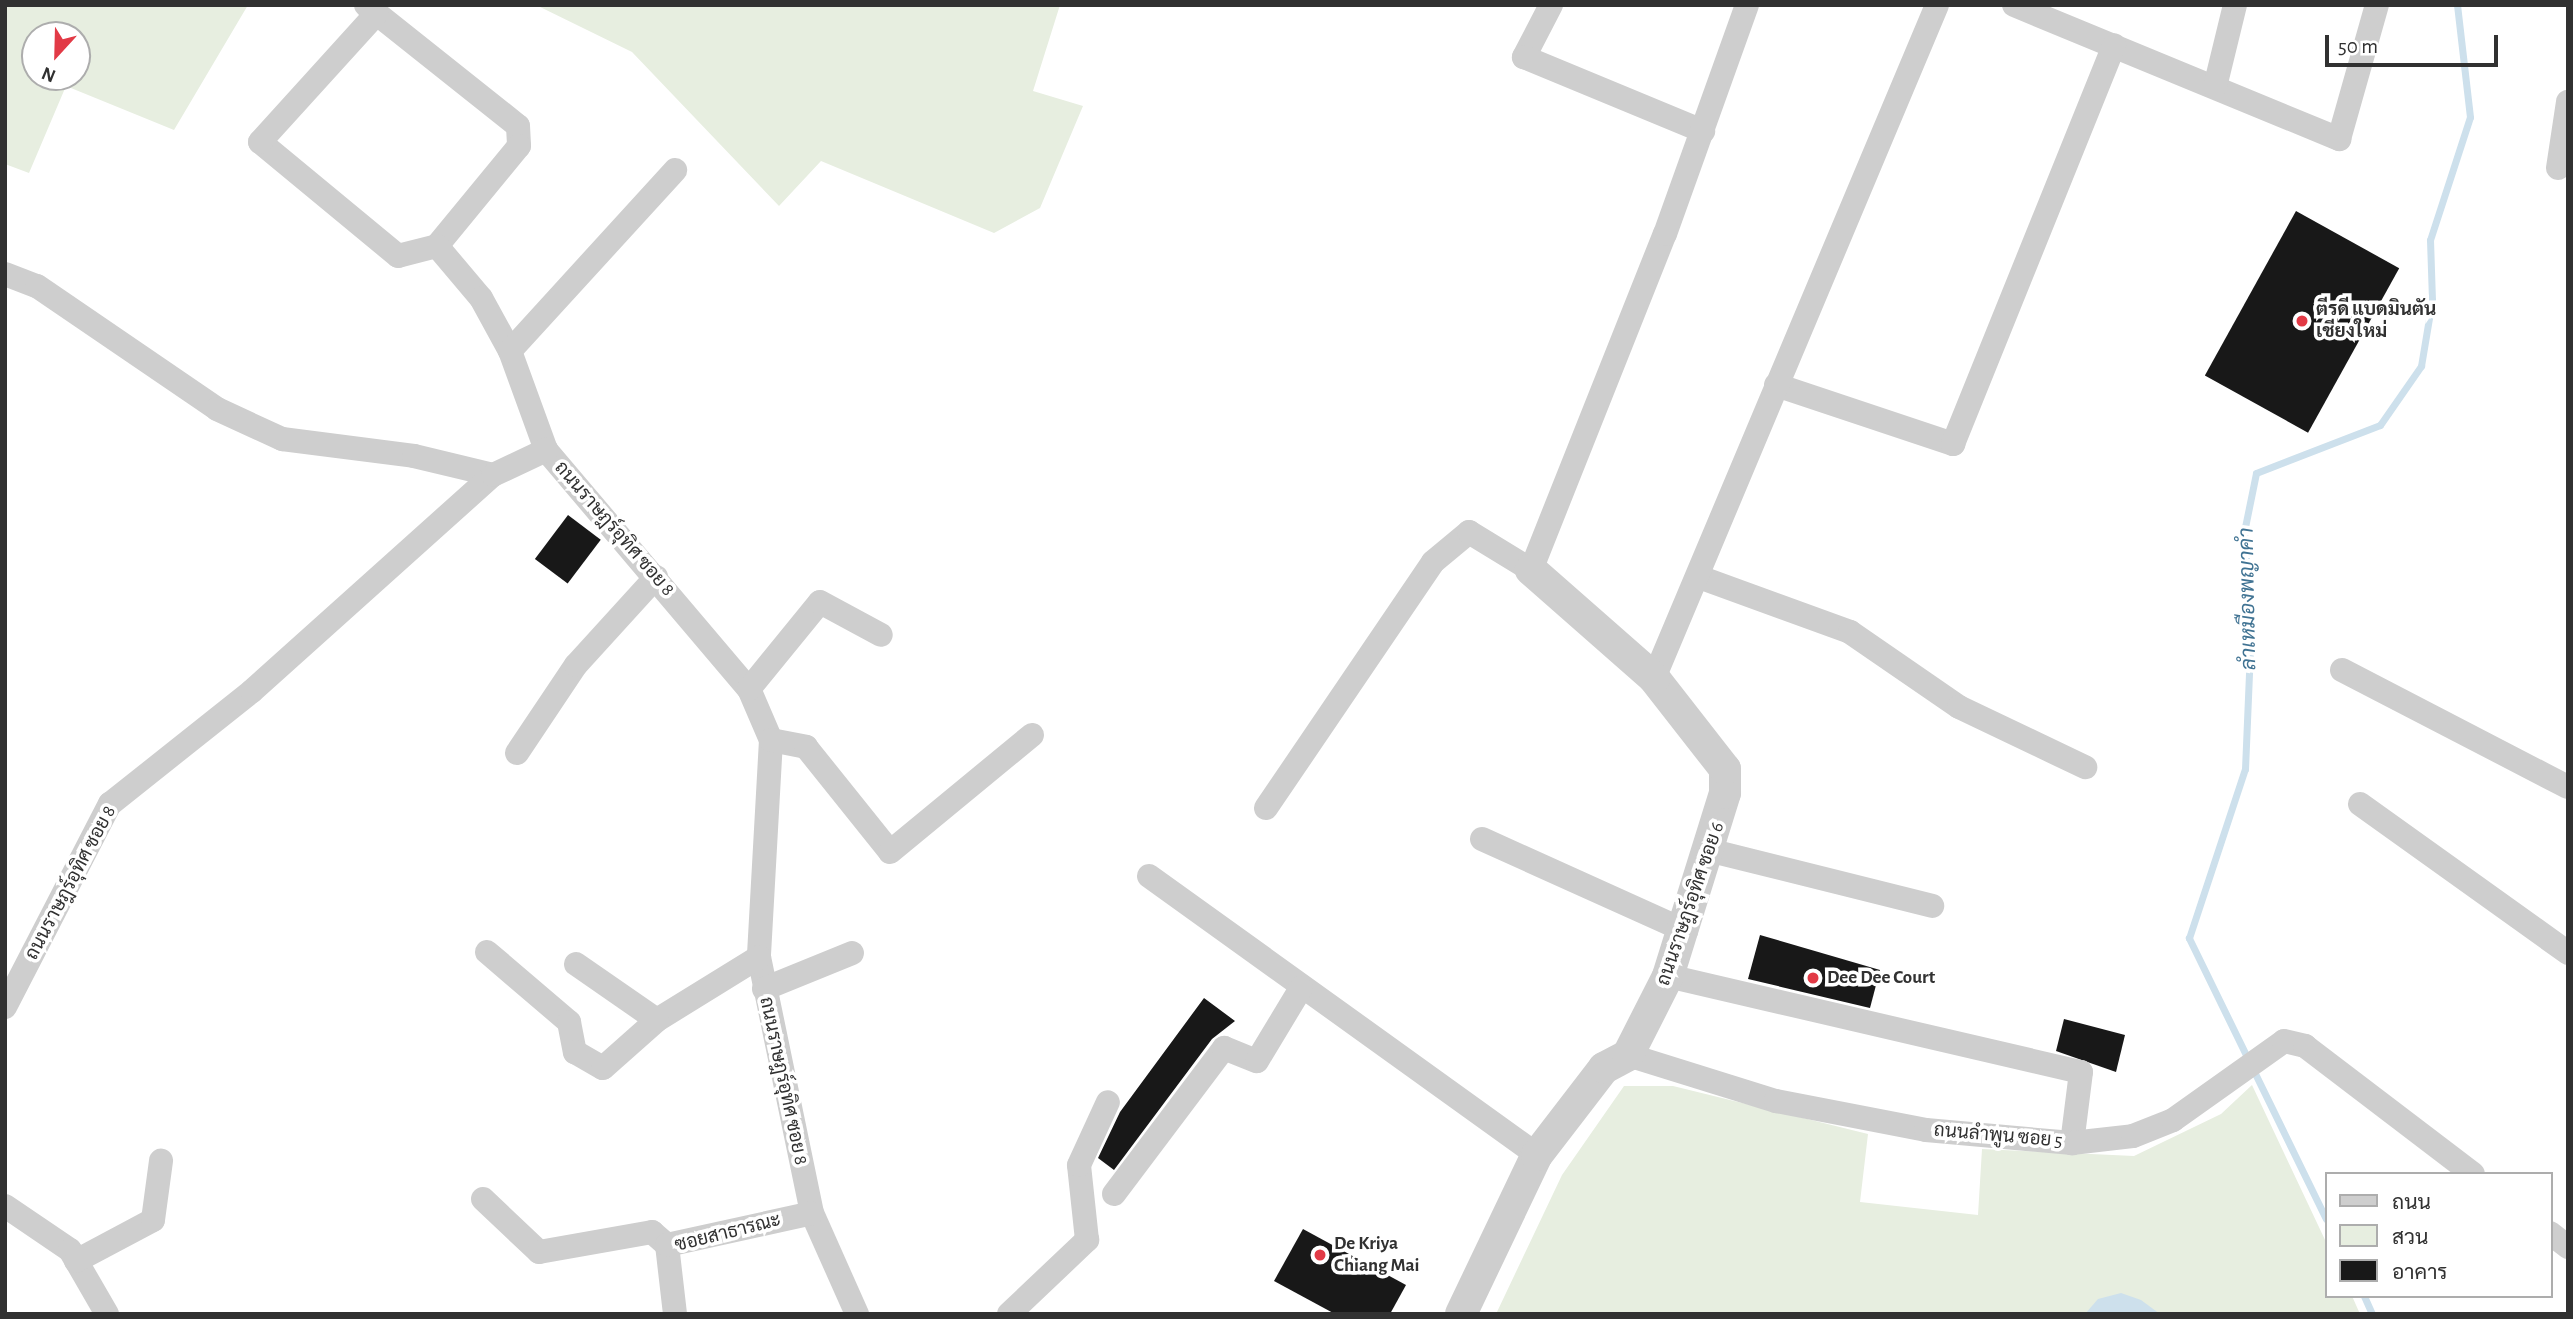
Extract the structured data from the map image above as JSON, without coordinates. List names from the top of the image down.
{
  "streets": {
    "street": [
      "ถนนราษฎร์อุทิศ ซอย 8",
      "ถนนราษฎร์อุทิศ ซอย 6",
      "ถนนลำพูน ซอย 5",
      "ซอยสาธารณะ"
    ]
  },
  "crossings": [
    ["ถนนราษฎร์อุทิศ ซอย 8", "ซอยสาธารณะ"],
    ["ถนนราษฎร์อุทิศ ซอย 6", "ถนนลำพูน ซอย 5"]
  ],
  "water": ["ลำเหมืองพญาคำ"],
  "places": ["ตีรดี แบดมินตัน เชียงใหม่", "Dee Dee Court", "De Kriya Chiang Mai"],
  "legend": ["ถนน", "สวน", "อาคาร"],
  "scale_bar": "50 m",
  "north": "bottom"
}
